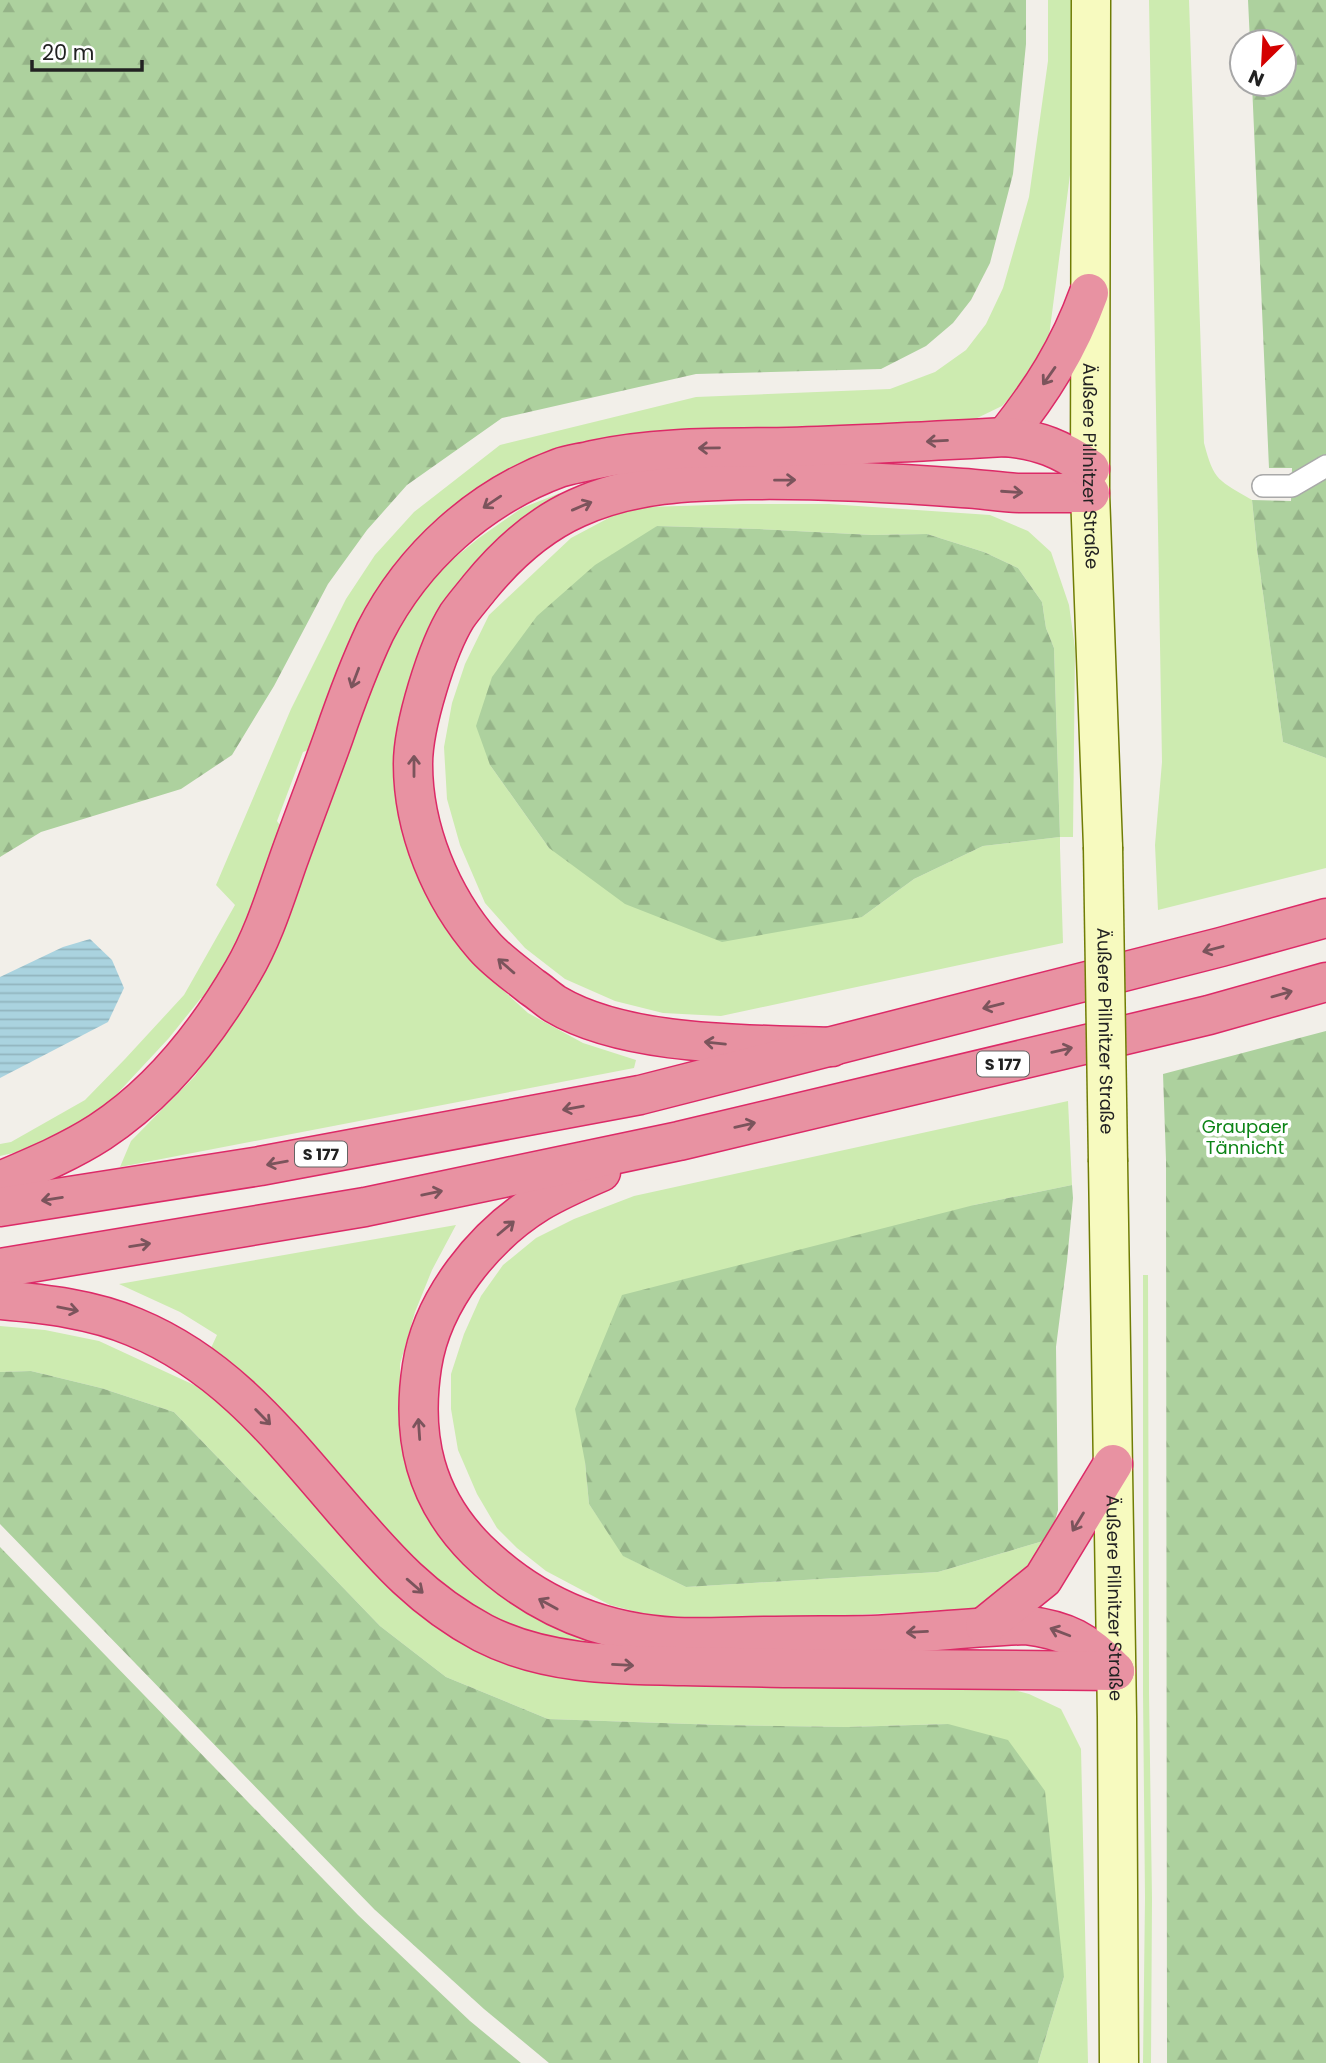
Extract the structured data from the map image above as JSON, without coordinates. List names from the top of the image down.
{
  "streets": {
    "highway": ["S 177"],
    "main road": ["Äußere Pillnitzer Straße"]
  },
  "parks": ["Graupaer Tännicht"],
  "scale_bar": "20 m",
  "north": "bottom left"
}
